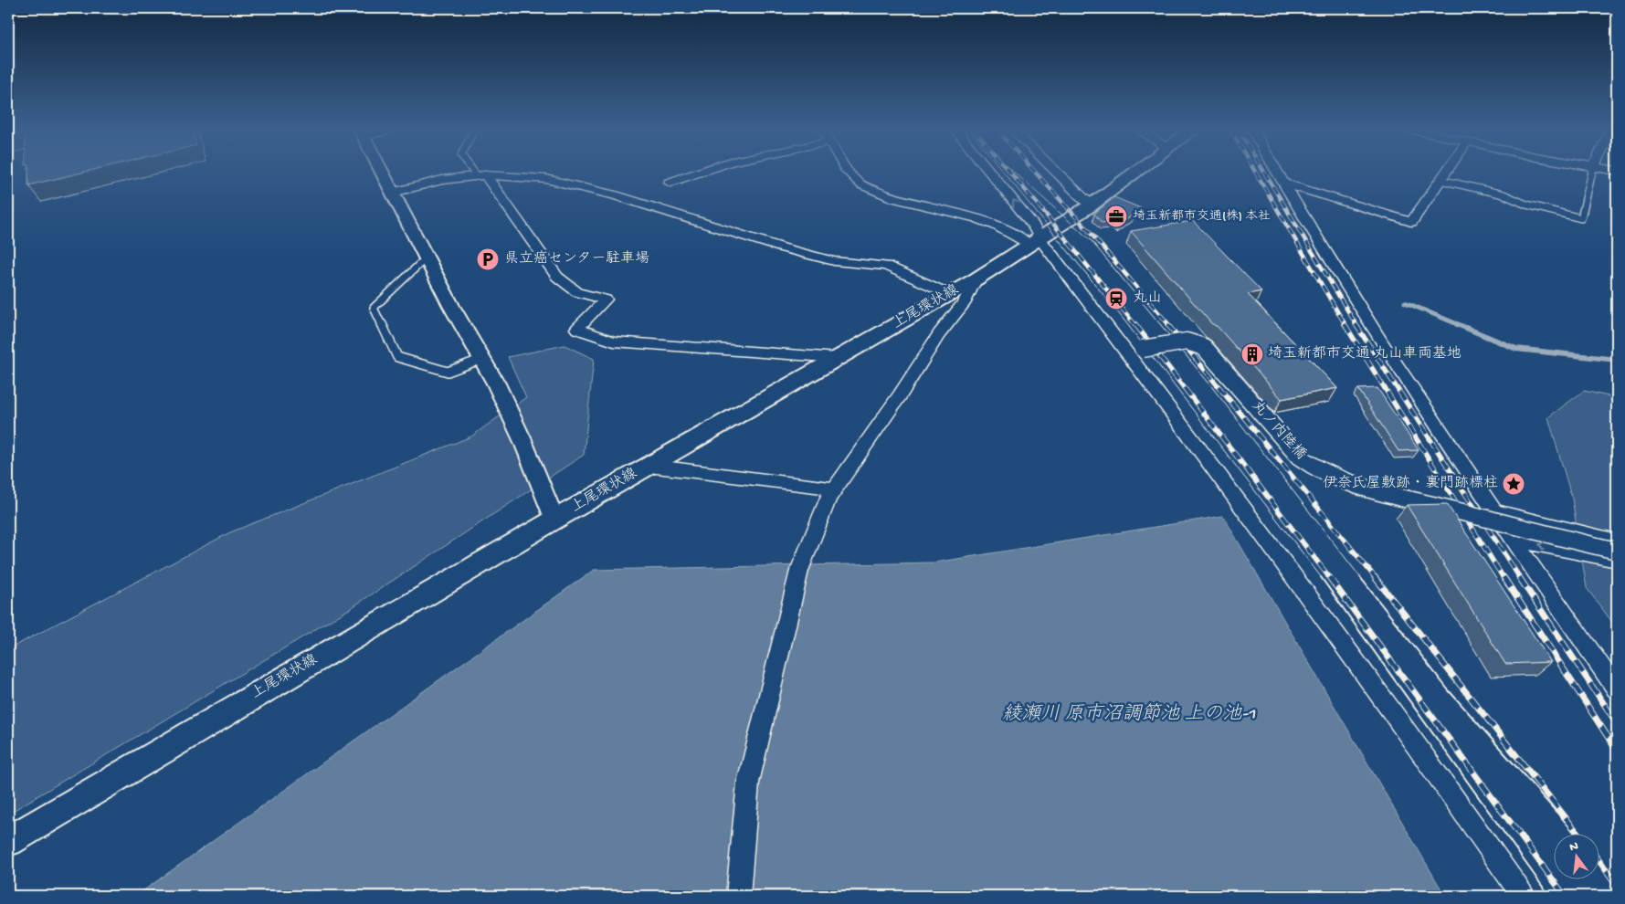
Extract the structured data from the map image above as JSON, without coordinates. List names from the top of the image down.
{
  "streets": {
    "main road": ["上尾環状線"],
    "street": ["丸ノ内陸橋"]
  },
  "water": ["綾瀬川 原市沼調節池 上の池-1"],
  "places": {
    "office": ["埼玉新都市交通(株) 本社"],
    "parking": ["県立癌センター駐車場"],
    "station": ["丸山"],
    "building": ["埼玉新都市交通 丸山車両基地"],
    "place": ["伊奈氏屋敷跡・裏門跡標柱"]
  },
  "north": "top"
}
